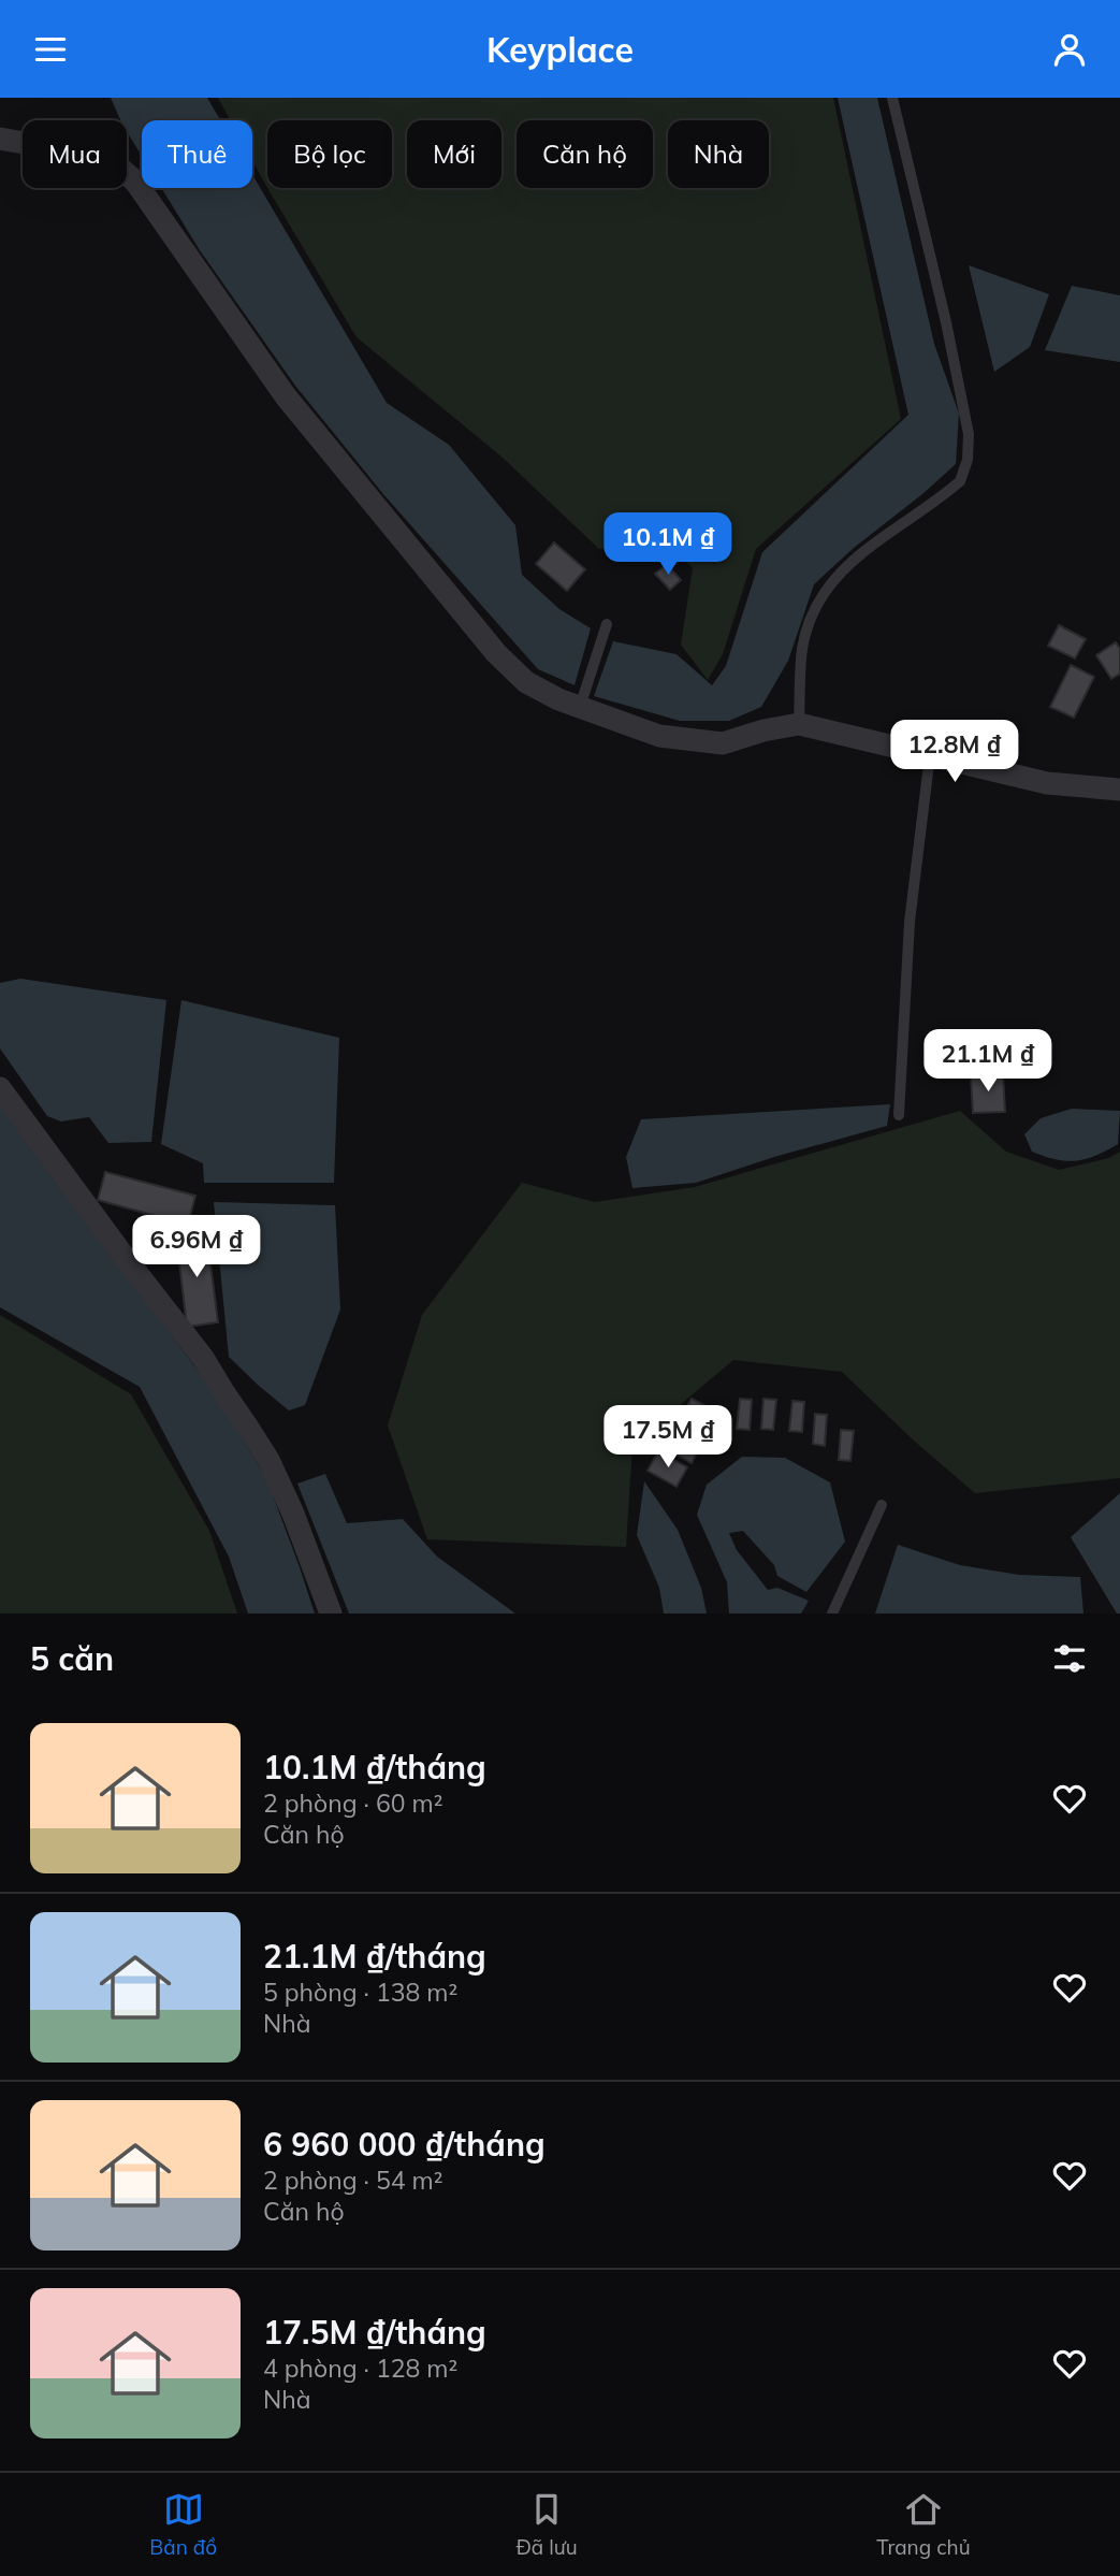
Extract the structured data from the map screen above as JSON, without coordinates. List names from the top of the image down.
{
  "page": {
    "header": "Keyplace",
    "chip": [
      "Mua",
      "Thuê",
      "Bộ lọc",
      "Mới",
      "Căn hộ",
      "Nhà"
    ],
    "price": [
      "10.1M ₫",
      "12.8M ₫",
      "21.1M ₫",
      "6.96M ₫",
      "17.5M ₫"
    ],
    "heading": "5 căn",
    "list": [
      {
        "name": "10.1M ₫/tháng",
        "note": "2 phòng · 60 m² · Căn hộ"
      },
      {
        "name": "21.1M ₫/tháng",
        "note": "5 phòng · 138 m² · Nhà"
      },
      {
        "name": "6 960 000 ₫/tháng",
        "note": "2 phòng · 54 m² · Căn hộ"
      },
      {
        "name": "17.5M ₫/tháng",
        "note": "4 phòng · 128 m² · Nhà"
      }
    ],
    "tabs": ["Bản đồ", "Đã lưu", "Trang chủ"]
  }
}
